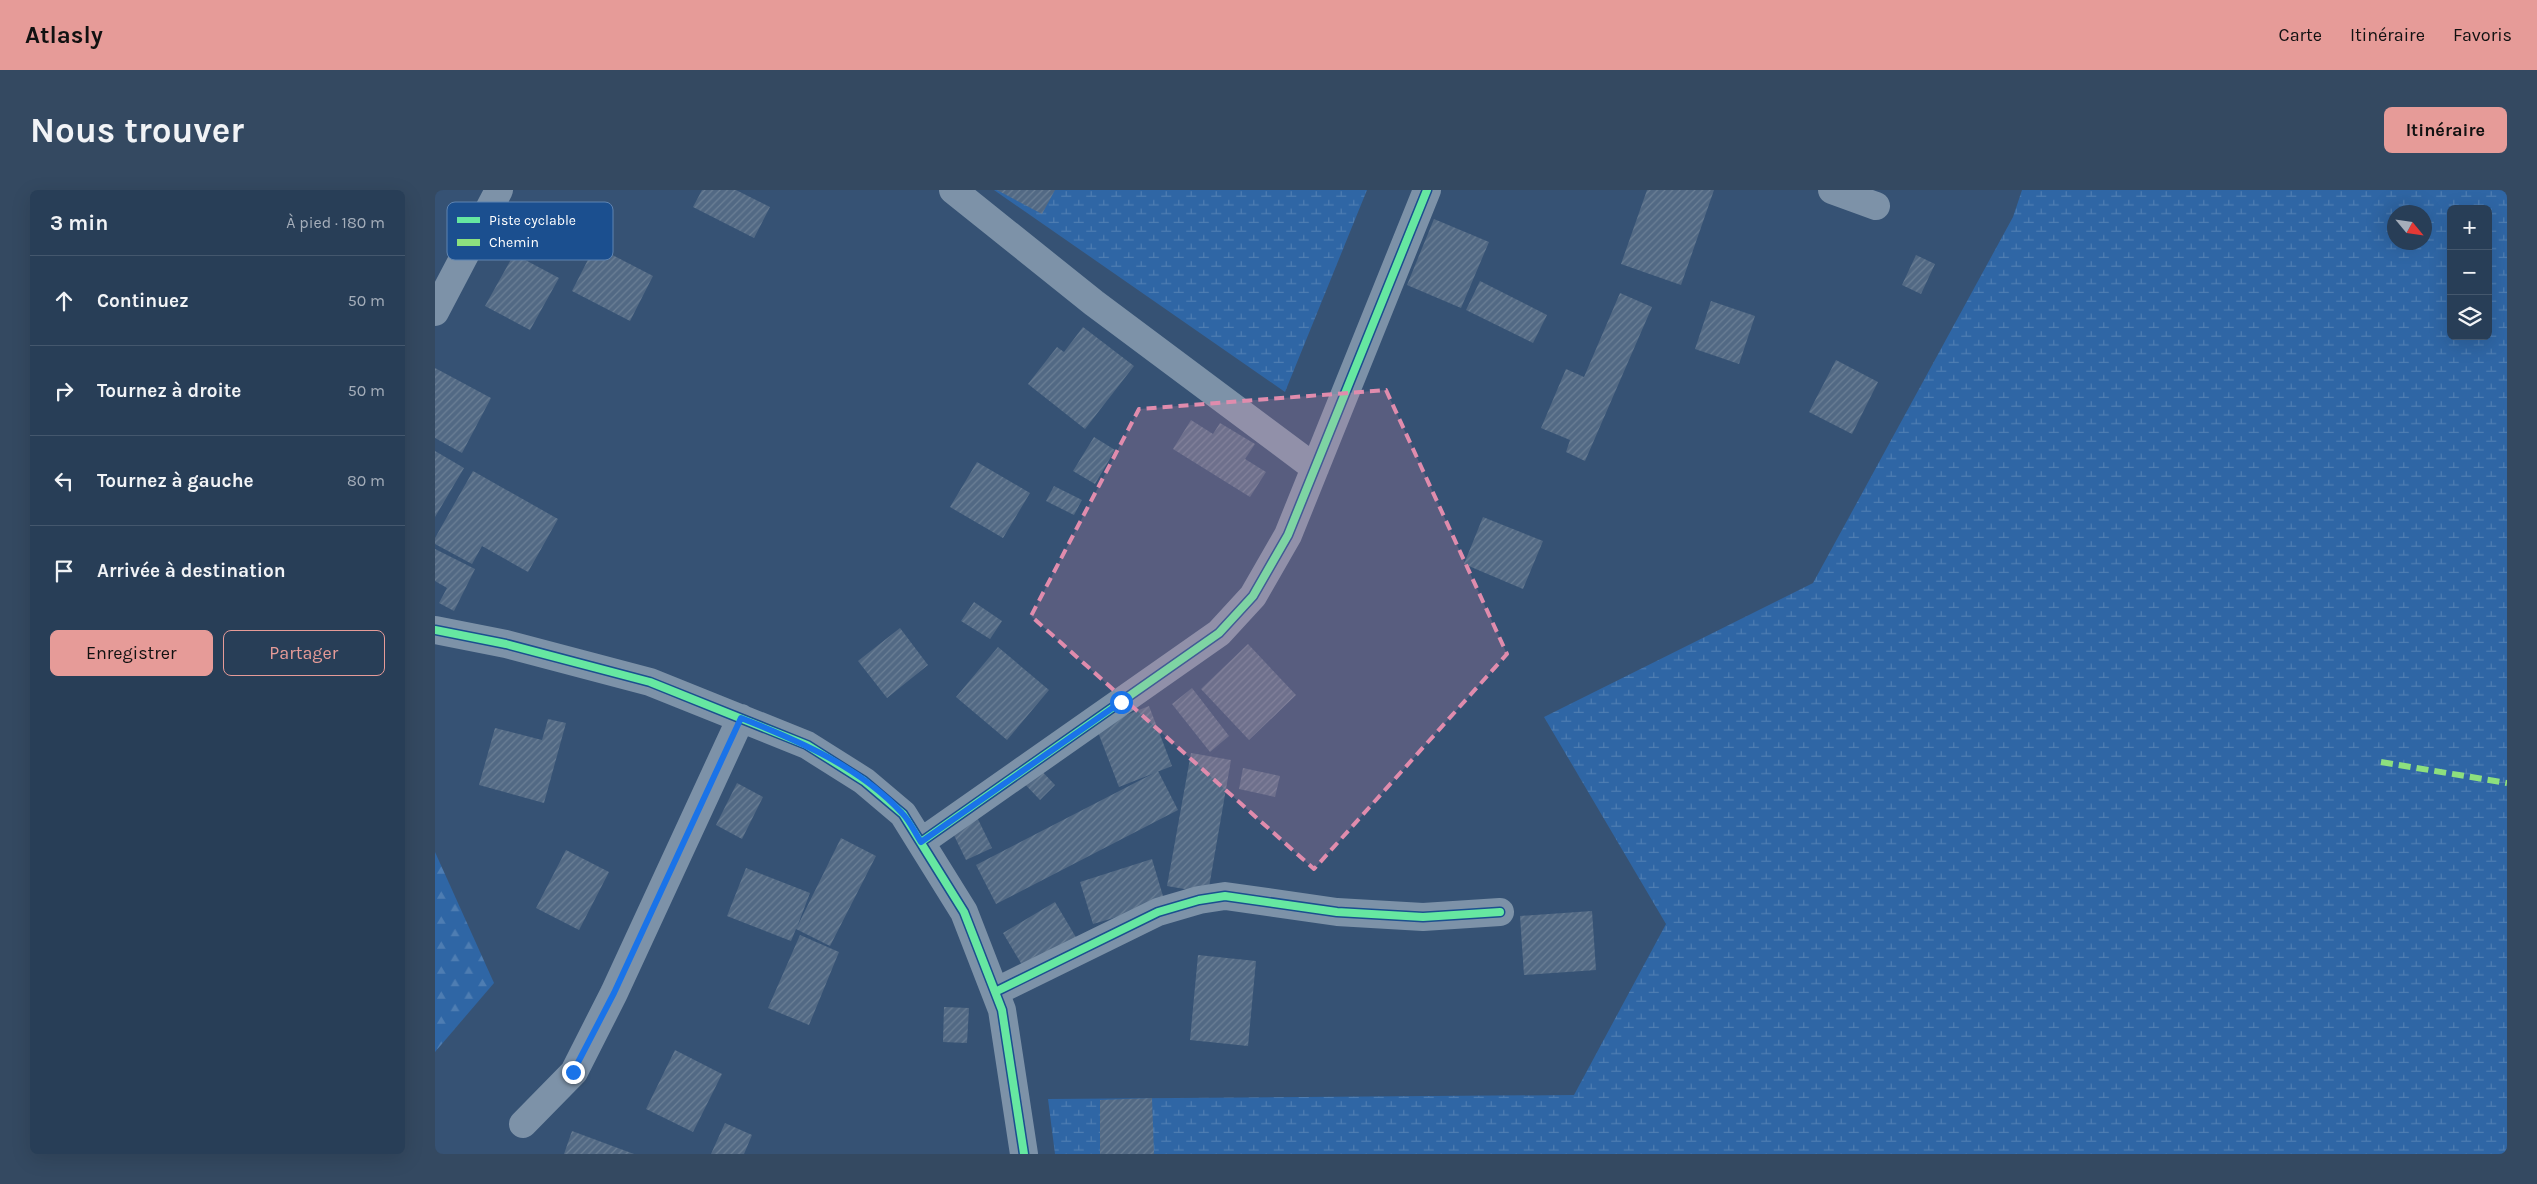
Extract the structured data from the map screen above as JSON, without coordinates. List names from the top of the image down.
{
  "legend": ["Piste cyclable", "Chemin"],
  "north": "bottom right",
  "page": {
    "header": "Atlasly",
    "nav": ["Carte", "Itinéraire", "Favoris"],
    "buttons": [
      "Itinéraire",
      ["Enregistrer", "Partager"]
    ],
    "title": "Nous trouver",
    "heading": ["3 min", "À pied · 180 m"],
    "map_buttons": ["+", "−"],
    "list": [
      ["Continuez", "50 m"],
      ["Tournez à droite", "50 m"],
      ["Tournez à gauche", "80 m"],
      "Arrivée à destination"
    ]
  }
}
